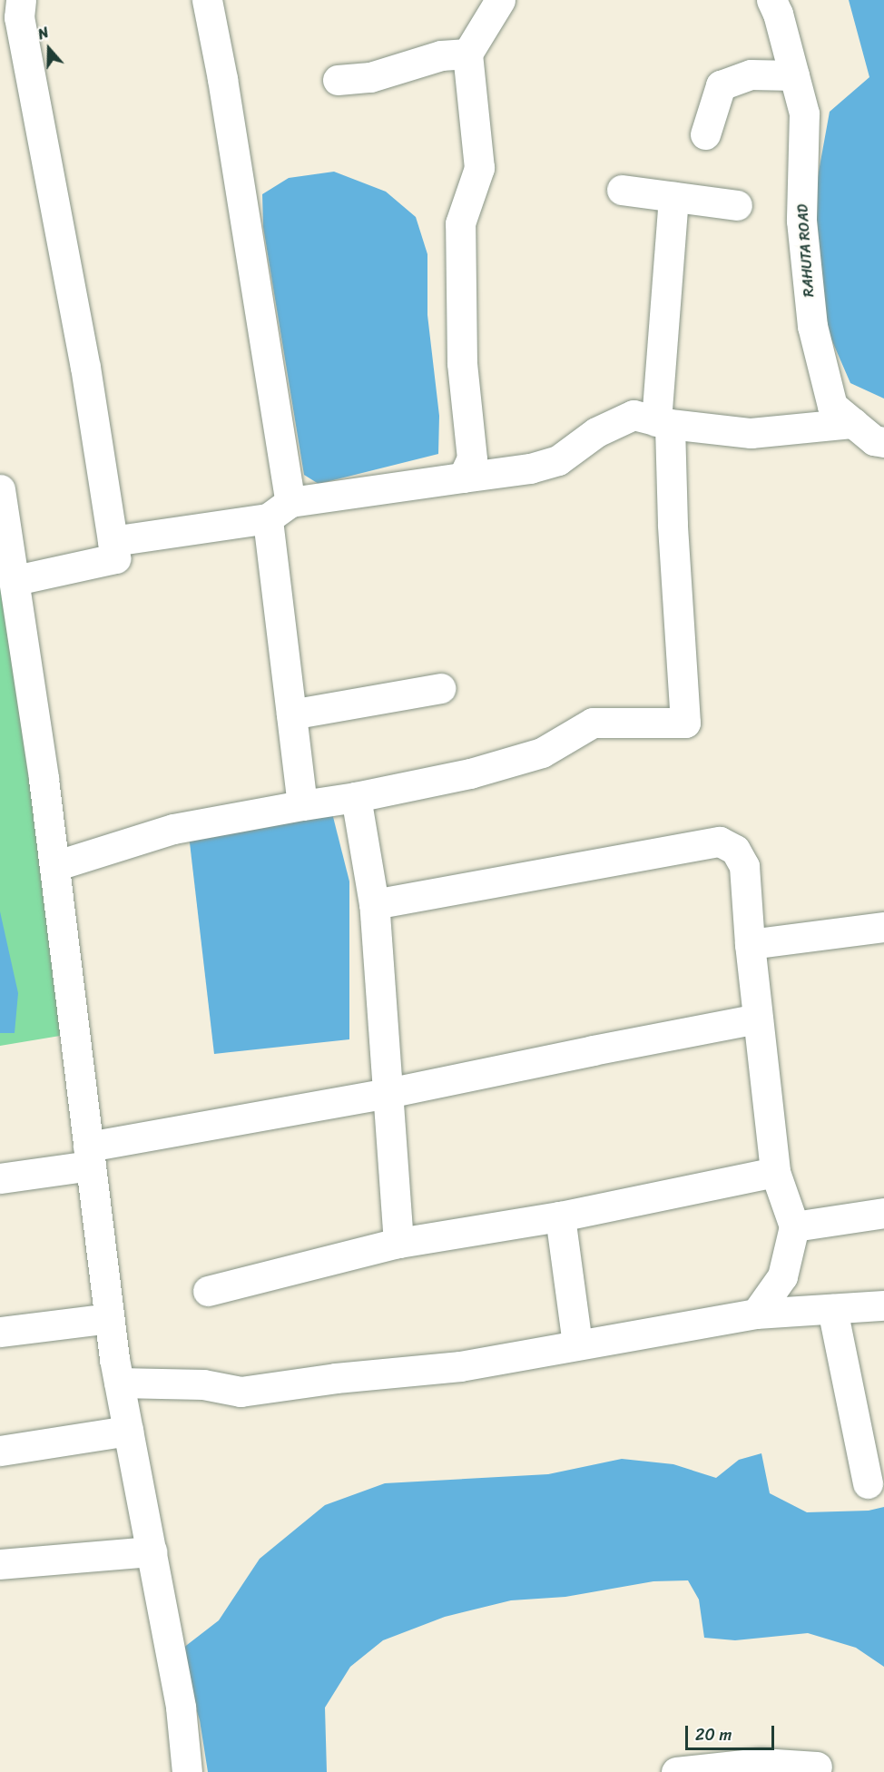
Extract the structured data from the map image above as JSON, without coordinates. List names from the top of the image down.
{
  "streets": {
    "street": ["RAHUTA ROAD"]
  },
  "scale_bar": "20 m",
  "north": "top"
}
